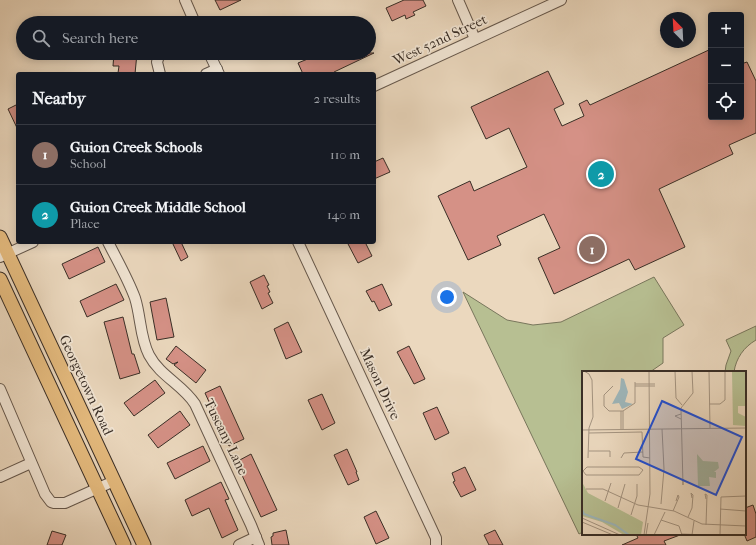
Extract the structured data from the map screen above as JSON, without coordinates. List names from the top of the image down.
{
  "streets": {
    "main road": ["Georgetown Road"],
    "street": ["West 52nd Street", "Mason Drive", "Tuscany Lane"]
  },
  "north": "top left",
  "page": {
    "map_buttons": ["+", "−"],
    "search": "Search here",
    "heading": ["Nearby", "2 results"],
    "list": [
      {
        "mark": "1",
        "name": "Guion Creek Schools",
        "note": "School",
        "value": "110 m"
      },
      {
        "mark": "2",
        "name": "Guion Creek Middle School",
        "note": "Place",
        "value": "140 m"
      }
    ],
    "pins": ["2", "1"]
  }
}
